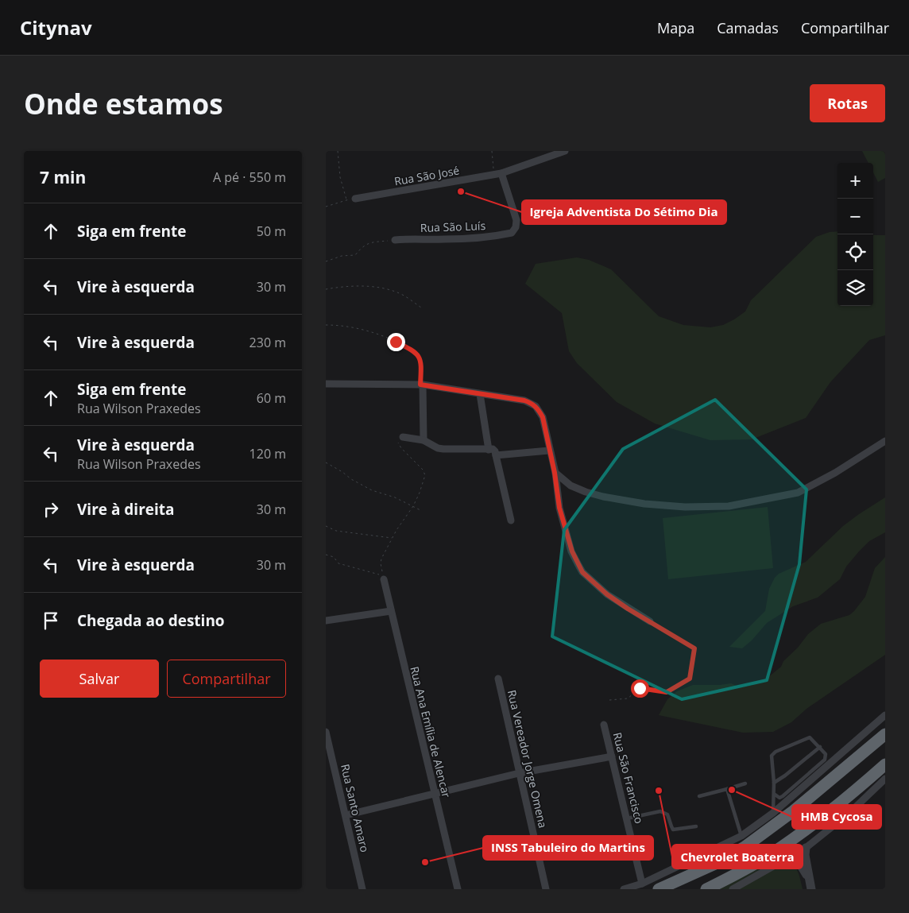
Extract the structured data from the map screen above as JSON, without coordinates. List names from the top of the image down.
{
  "streets": {
    "street": [
      "Rua São José",
      "Rua São Luís",
      "Rua Ana Emília de Alencar",
      "Rua Vereador Jorge Omena",
      "Rua São Francisco",
      "Rua Santo Amaro"
    ]
  },
  "crossings": [
    ["Rua São José", "Rua São Luís"]
  ],
  "places": [
    "Igreja Adventista Do Sétimo Dia",
    "HMB Cycosa",
    "Chevrolet Boaterra",
    "INSS Tabuleiro do Martins"
  ],
  "page": {
    "header": "Citynav",
    "nav": ["Mapa", "Camadas", "Compartilhar"],
    "buttons": [
      "Rotas",
      ["Salvar", "Compartilhar"]
    ],
    "title": "Onde estamos",
    "heading": ["7 min", "A pé · 550 m"],
    "map_buttons": ["+", "−"],
    "list": [
      ["Siga em frente", "50 m"],
      ["Vire à esquerda", "30 m"],
      ["Vire à esquerda", "230 m"],
      ["Siga em frente", "Rua Wilson Praxedes", "60 m"],
      ["Vire à esquerda", "Rua Wilson Praxedes", "120 m"],
      ["Vire à direita", "30 m"],
      ["Vire à esquerda", "30 m"],
      "Chegada ao destino"
    ]
  }
}
